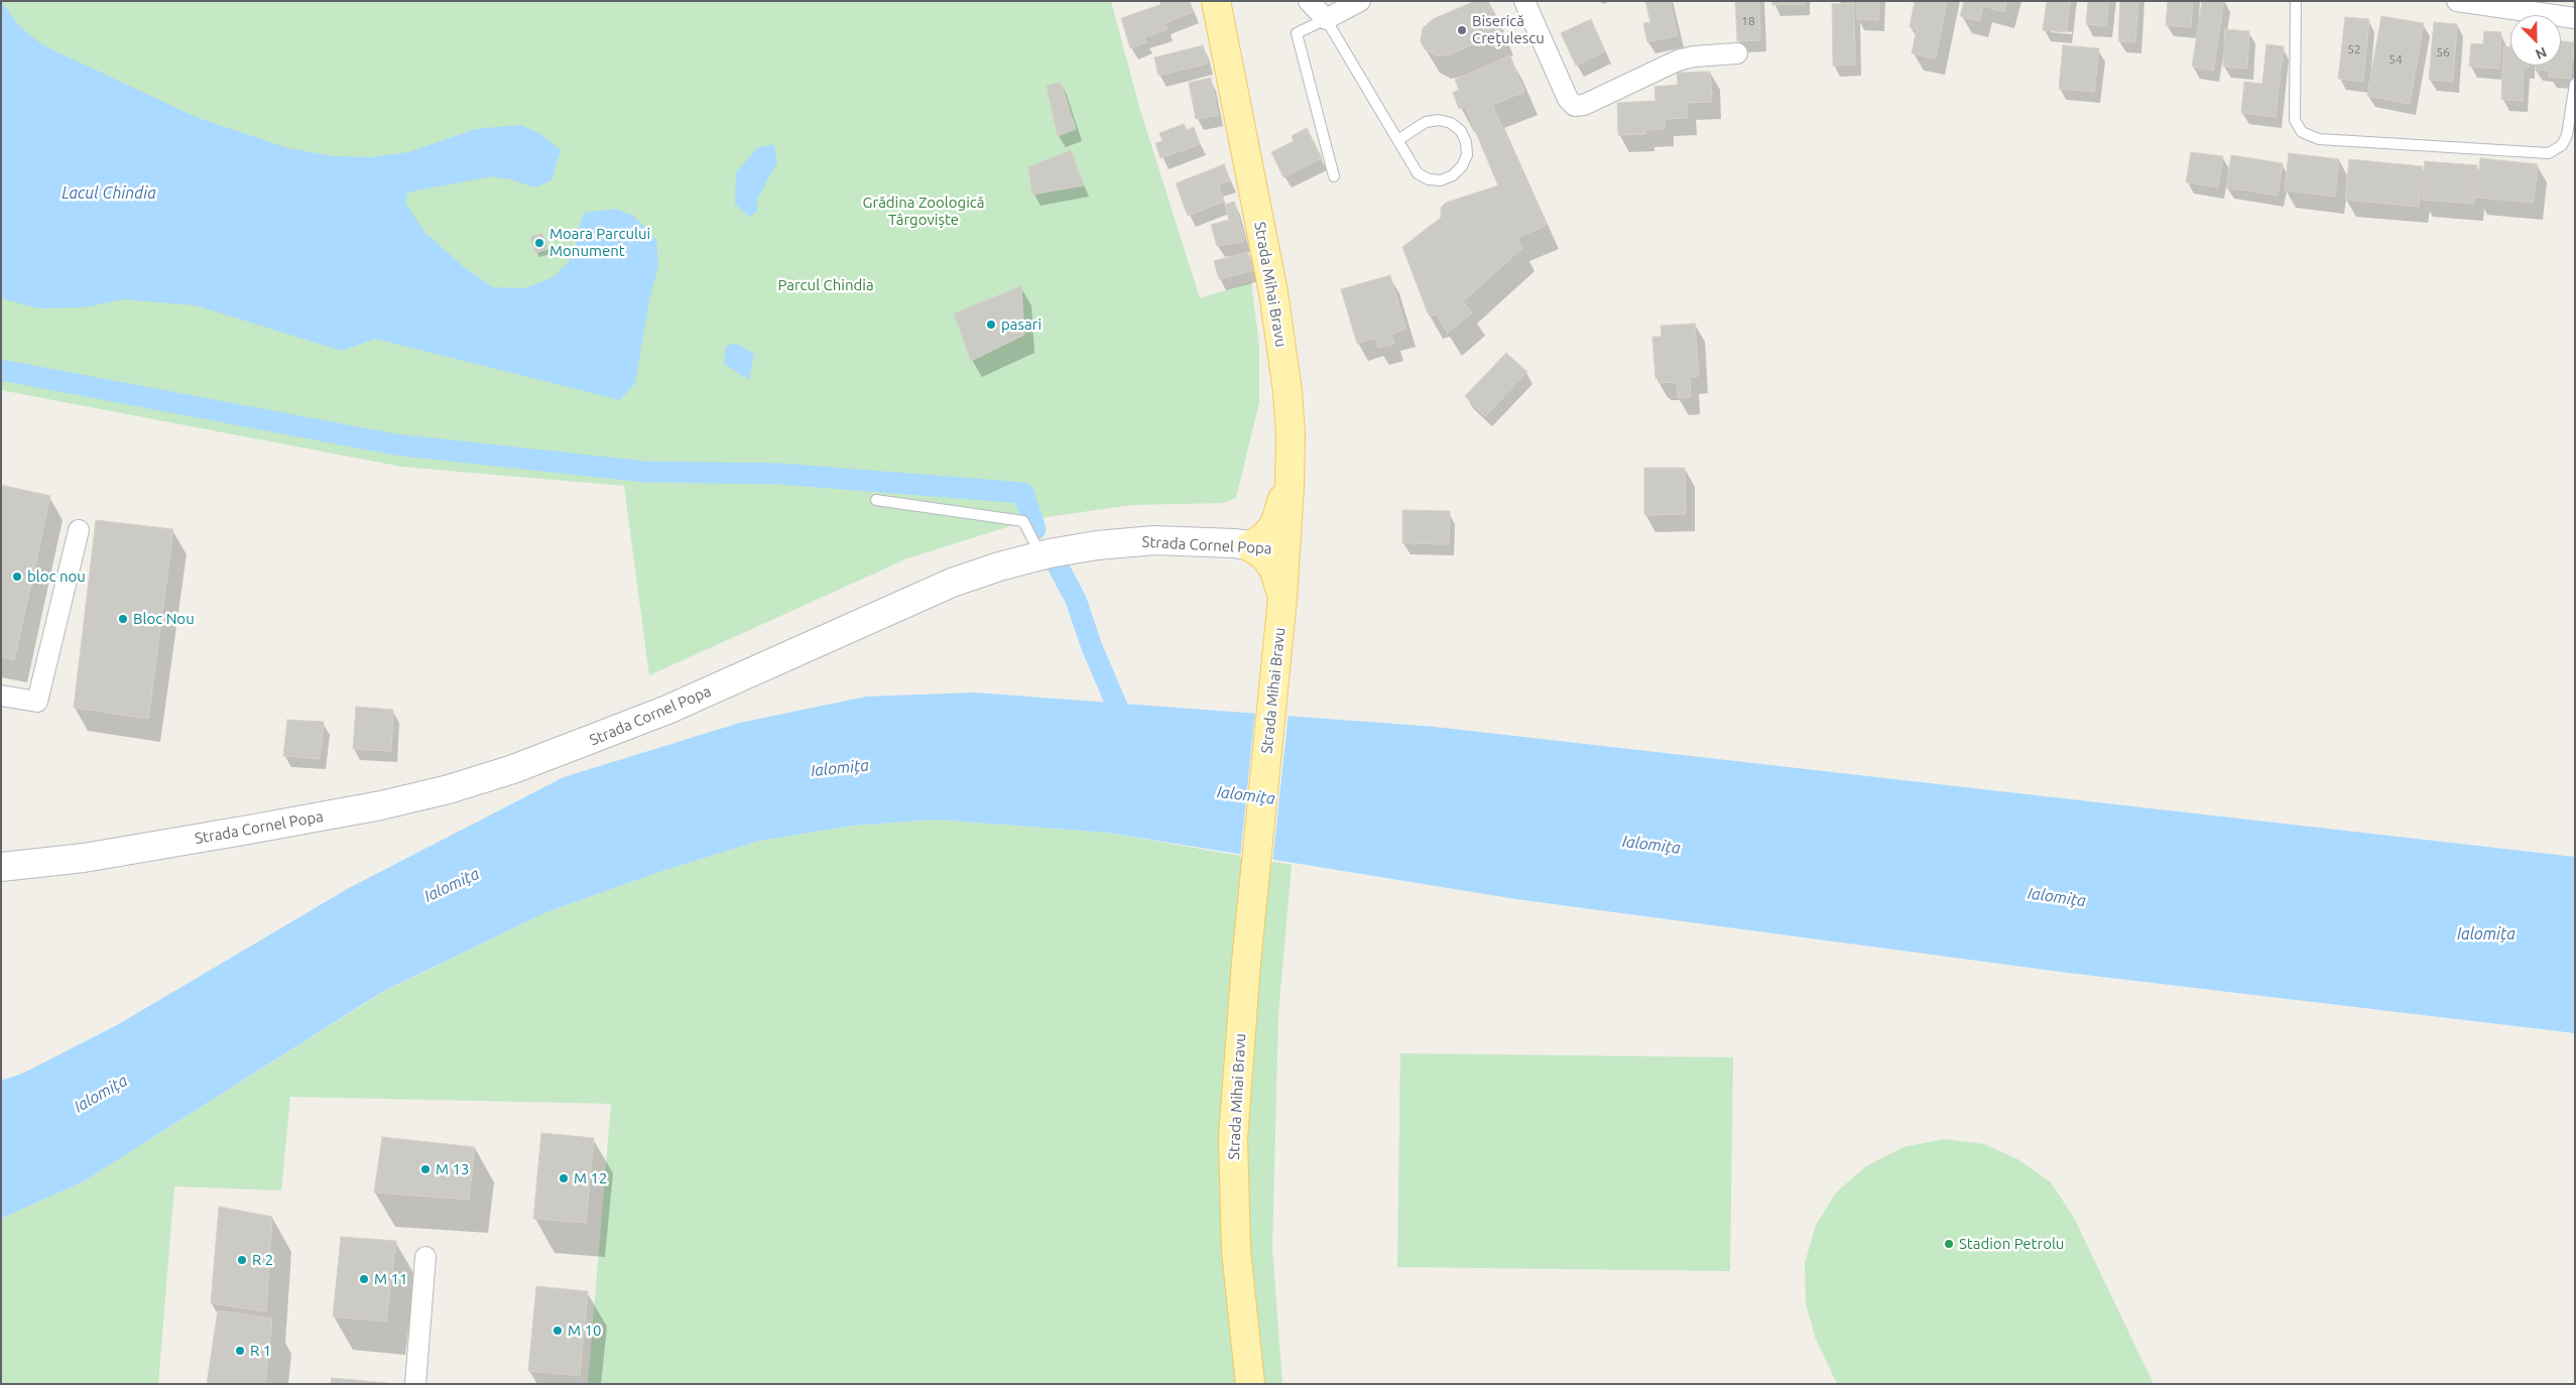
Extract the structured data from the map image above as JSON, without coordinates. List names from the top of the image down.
{
  "streets": {
    "main road": ["Strada Mihai Bravu", "Strada Cornel Popa"]
  },
  "crossings": [
    ["Strada Mihai Bravu", "Strada Cornel Popa"]
  ],
  "water": ["Lacul Chindia", "Ialomița"],
  "parks": ["Grădina Zoologică Târgoviște", "Parcul Chindia"],
  "places": [
    "Biserică Crețulescu",
    "Moara Parcului Monument",
    "pasari",
    "bloc nou",
    "Bloc Nou",
    "M 13",
    "M 12",
    "Stadion Petrolu",
    "R 2",
    "M 11",
    "M 10",
    "R 1"
  ],
  "house_numbers": [
    "18",
    "52",
    "56",
    "54"
  ],
  "north": "bottom right"
}
